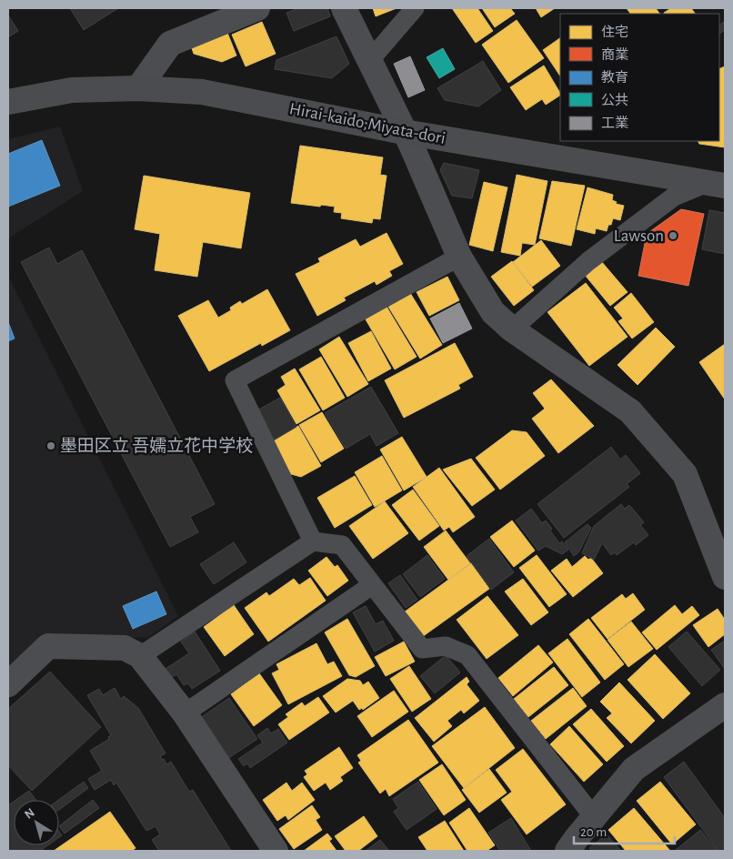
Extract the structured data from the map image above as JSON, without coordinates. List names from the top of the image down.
{
  "streets": {
    "street": ["Hirai-kaido;Miyata-dori"]
  },
  "places": ["Lawson", "墨田区立 吾嬬立花中学校"],
  "legend": [
    "住宅",
    "商業",
    "教育",
    "公共",
    "工業"
  ],
  "scale_bar": "20 m",
  "north": "top left"
}
